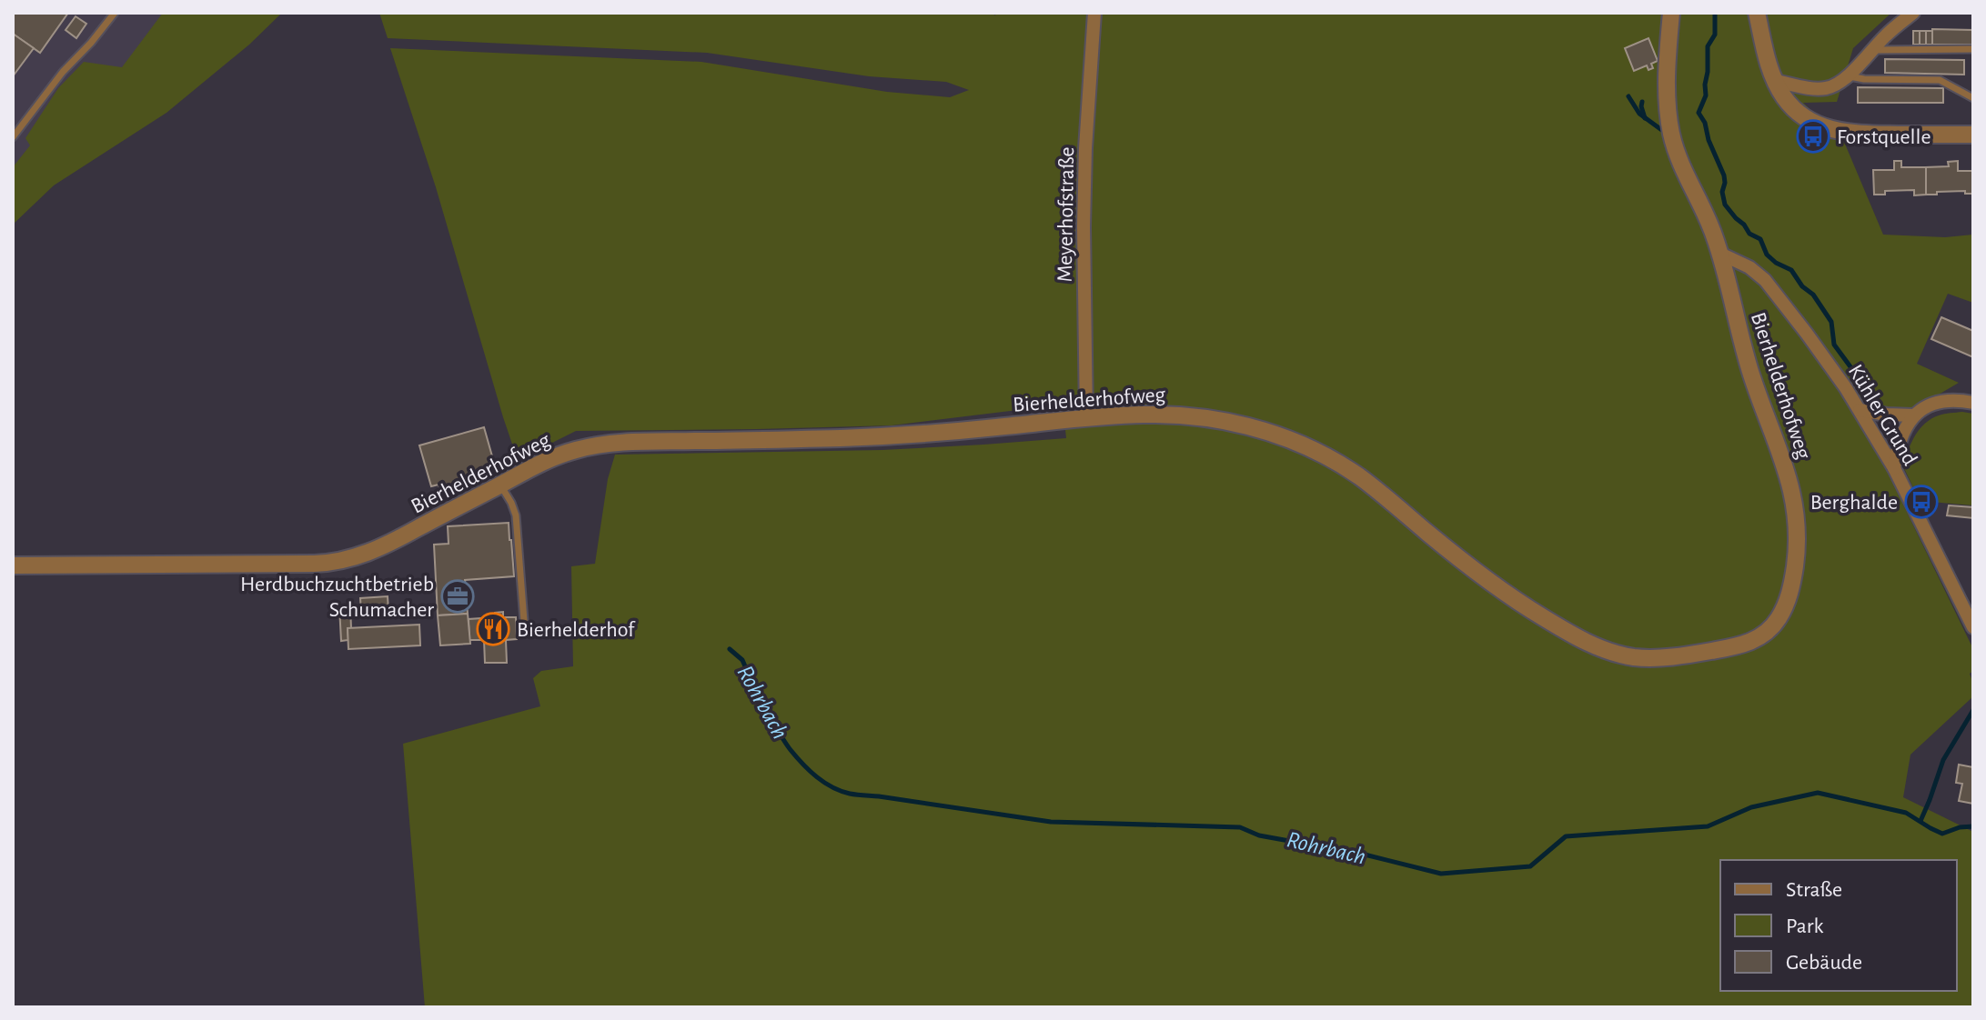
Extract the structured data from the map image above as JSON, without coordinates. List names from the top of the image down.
{
  "streets": {
    "street": ["Meyerhofstraße", "Bierhelderhofweg", "Kühler Grund"]
  },
  "crossings": [
    ["Meyerhofstraße", "Bierhelderhofweg"],
    ["Bierhelderhofweg", "Kühler Grund"]
  ],
  "water": ["Rohrbach"],
  "places": {
    "bus stop": ["Forstquelle", "Berghalde"],
    "office": ["Herdbuchzuchtbetrieb Schumacher"],
    "restaurant": ["Bierhelderhof"]
  },
  "legend": ["Straße", "Park", "Gebäude"]
}
